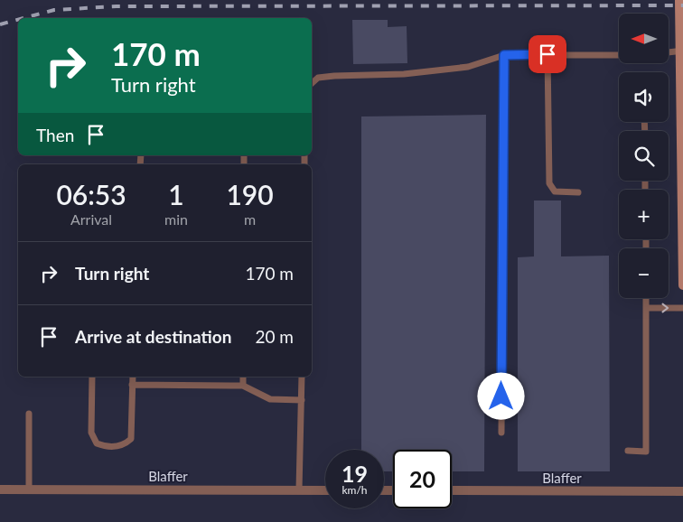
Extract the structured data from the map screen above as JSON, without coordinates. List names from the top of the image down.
{
  "streets": {
    "street": ["Blaffer"]
  },
  "north": "left",
  "page": {
    "map_buttons": ["+", "−"],
    "turn": ["170 m", "Turn right"],
    "then": "Then",
    "eta": [
      "06:53",
      "Arrival",
      "1",
      "min",
      "190",
      "m"
    ],
    "list": [
      {
        "name": "Turn right",
        "value": "170 m"
      },
      {
        "name": "Arrive at destination",
        "value": "20 m"
      }
    ],
    "speed": "19 km/h",
    "limit": "20"
  }
}
